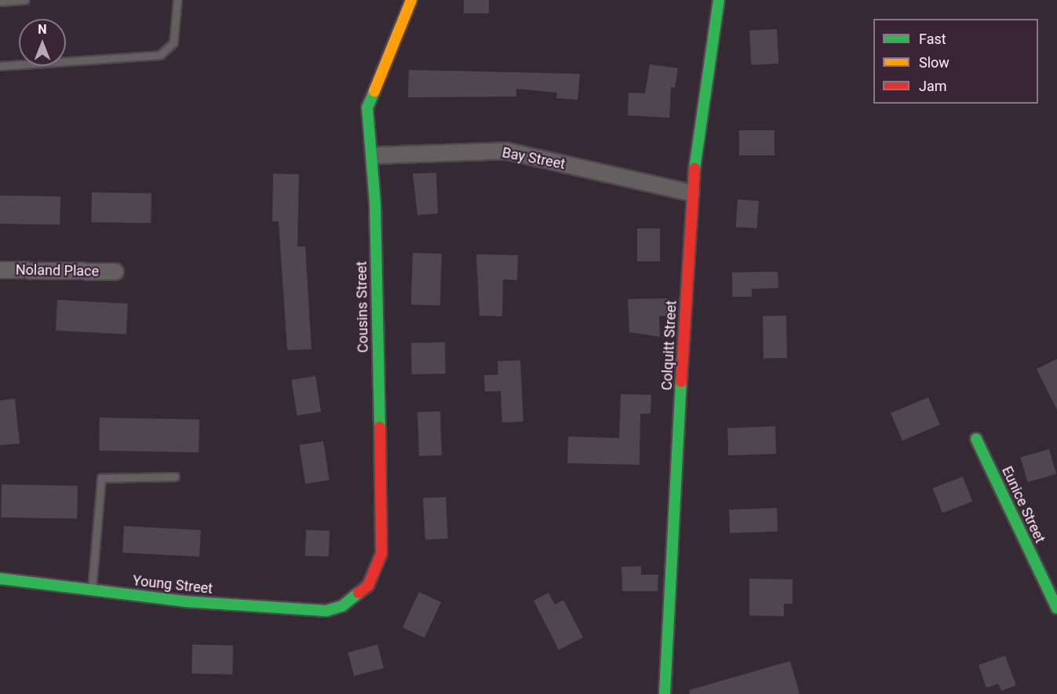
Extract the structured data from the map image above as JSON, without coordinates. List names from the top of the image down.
{
  "streets": {
    "street": [
      "Bay Street",
      "Noland Place",
      "Cousins Street",
      "Colquitt Street",
      "Eunice Street",
      "Young Street"
    ]
  },
  "crossings": [
    ["Bay Street", "Cousins Street"],
    ["Bay Street", "Colquitt Street"],
    ["Cousins Street", "Young Street"]
  ],
  "legend": ["Fast", "Slow", "Jam"],
  "north": "top"
}
